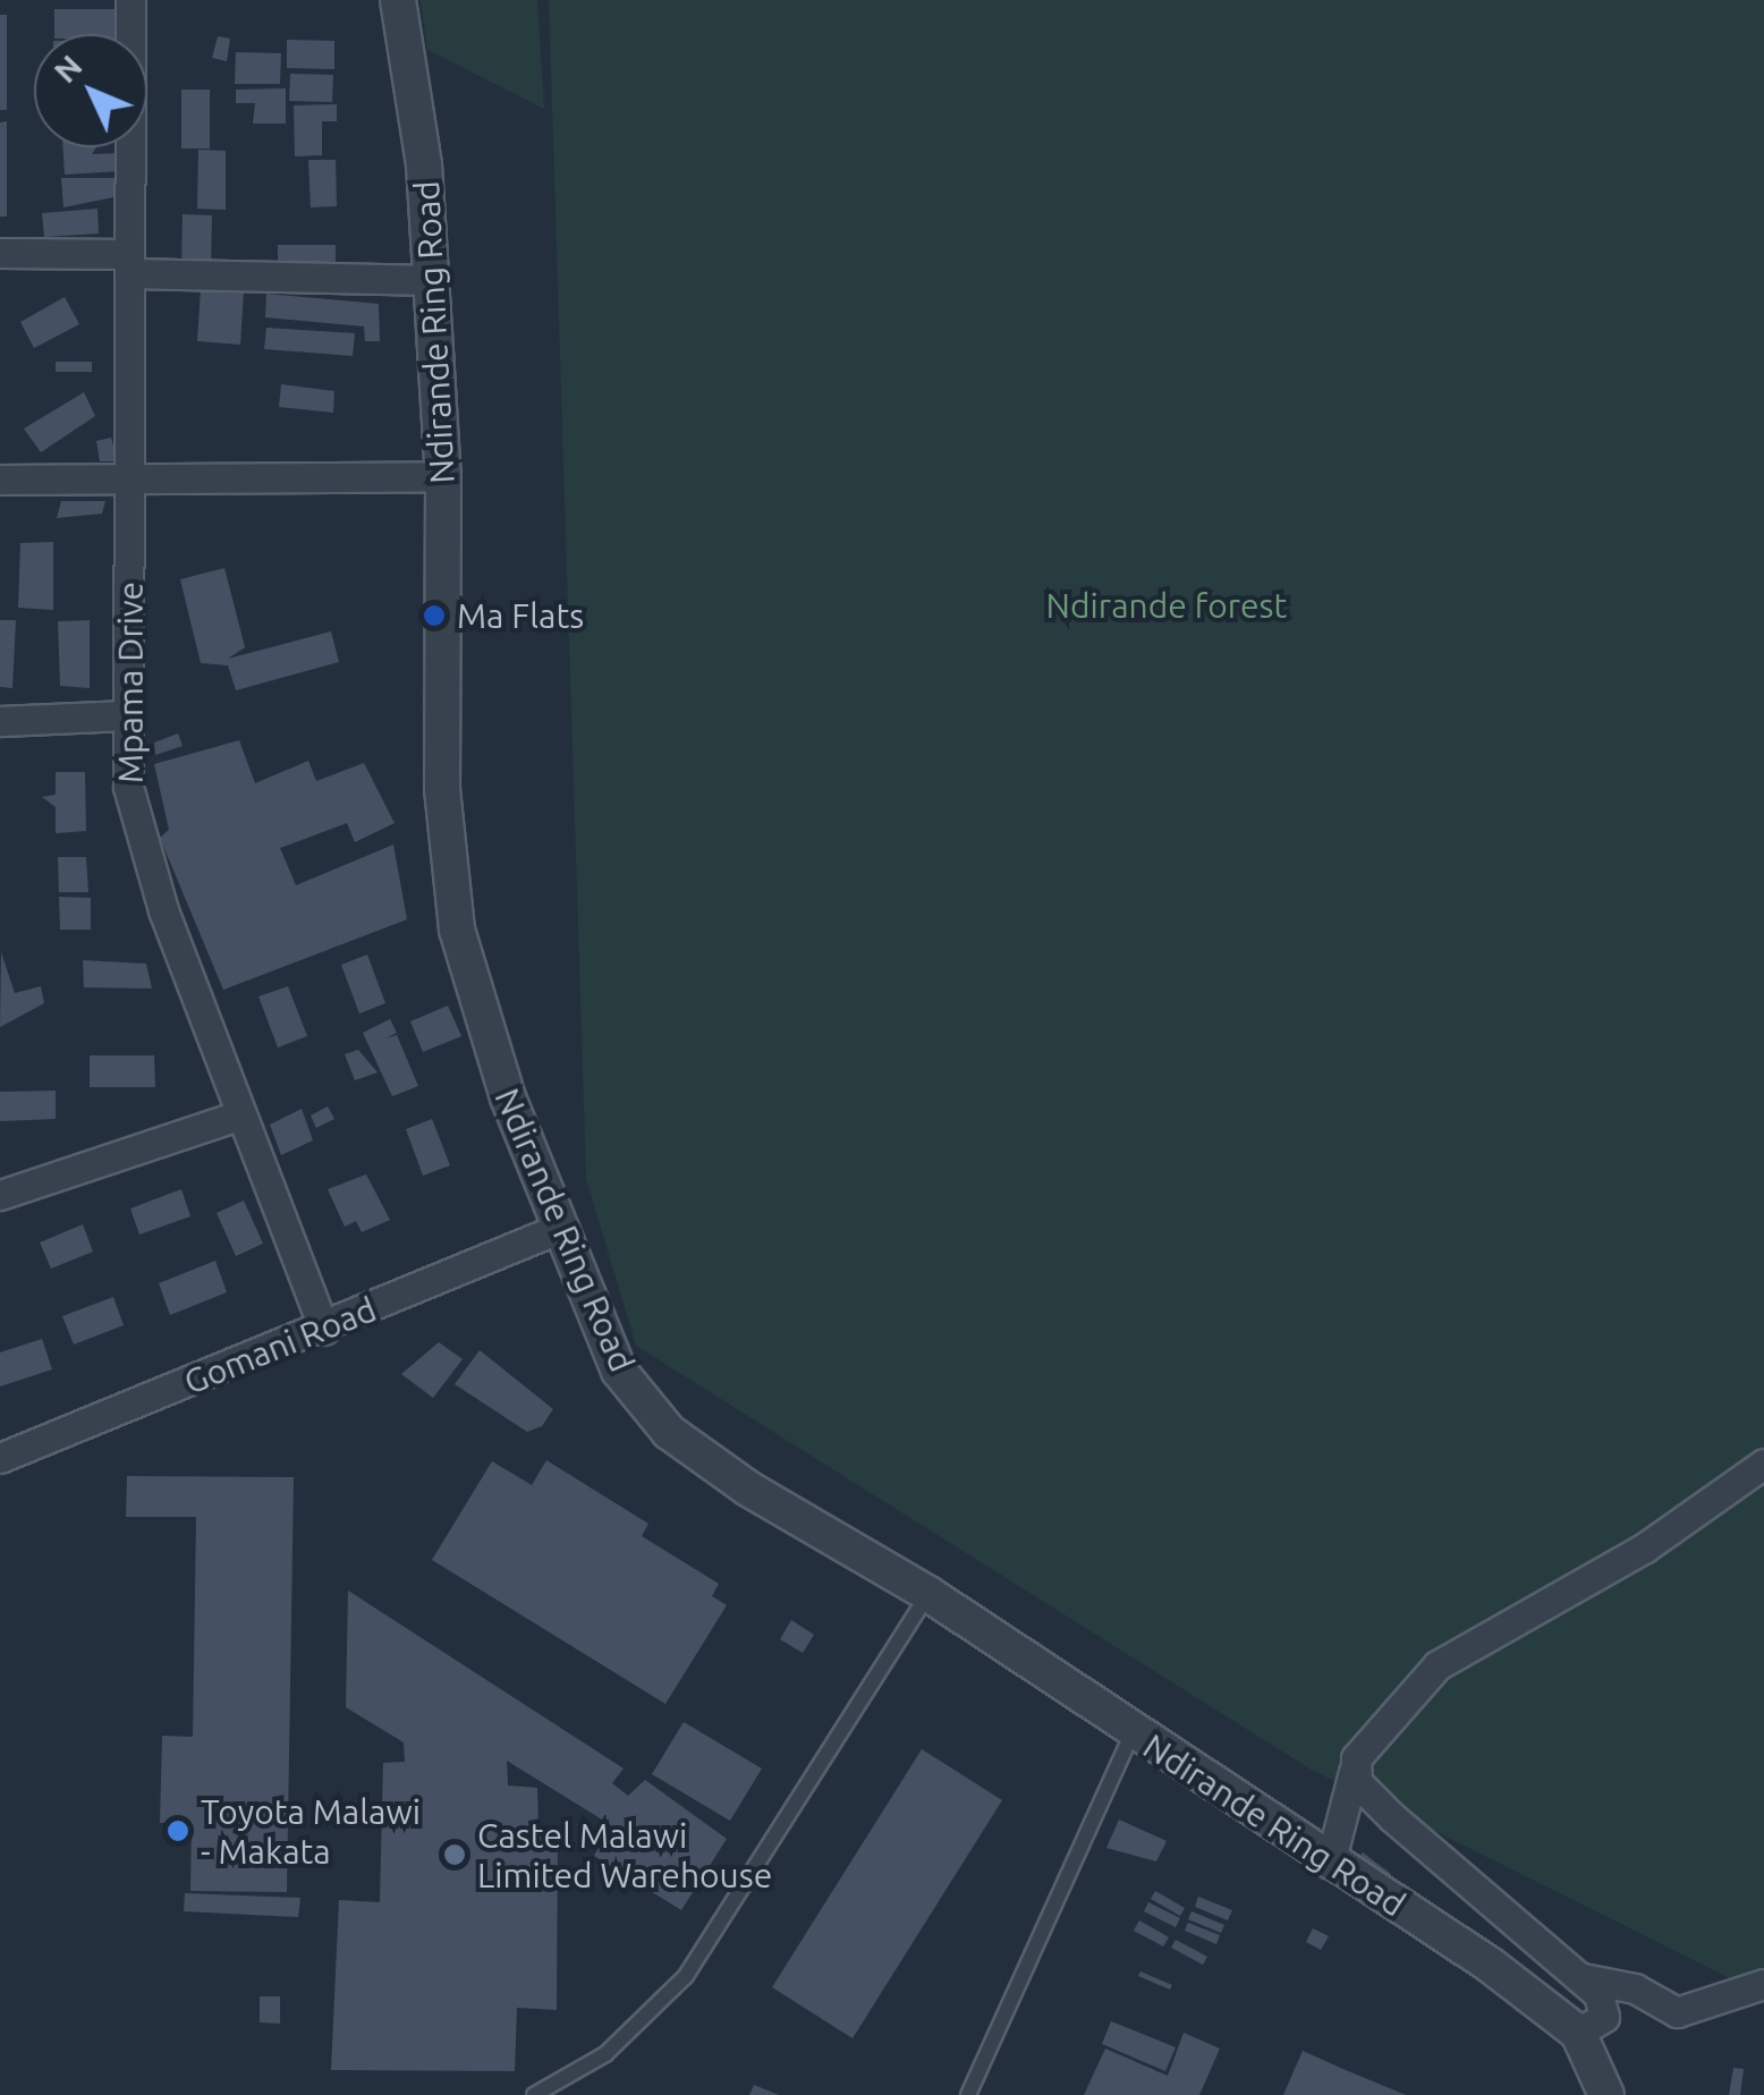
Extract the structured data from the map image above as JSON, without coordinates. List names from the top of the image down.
{
  "streets": {
    "street": ["Ndirande Ring Road", "Mpama Drive", "Gomani Road"]
  },
  "crossings": [
    ["Ndirande Ring Road", "Gomani Road"],
    ["Mpama Drive", "Gomani Road"]
  ],
  "parks": ["Ndirande forest"],
  "places": ["Ma Flats", "Toyota Malawi - Makata", "Castel Malawi Limited Warehouse"],
  "north": "top left"
}
